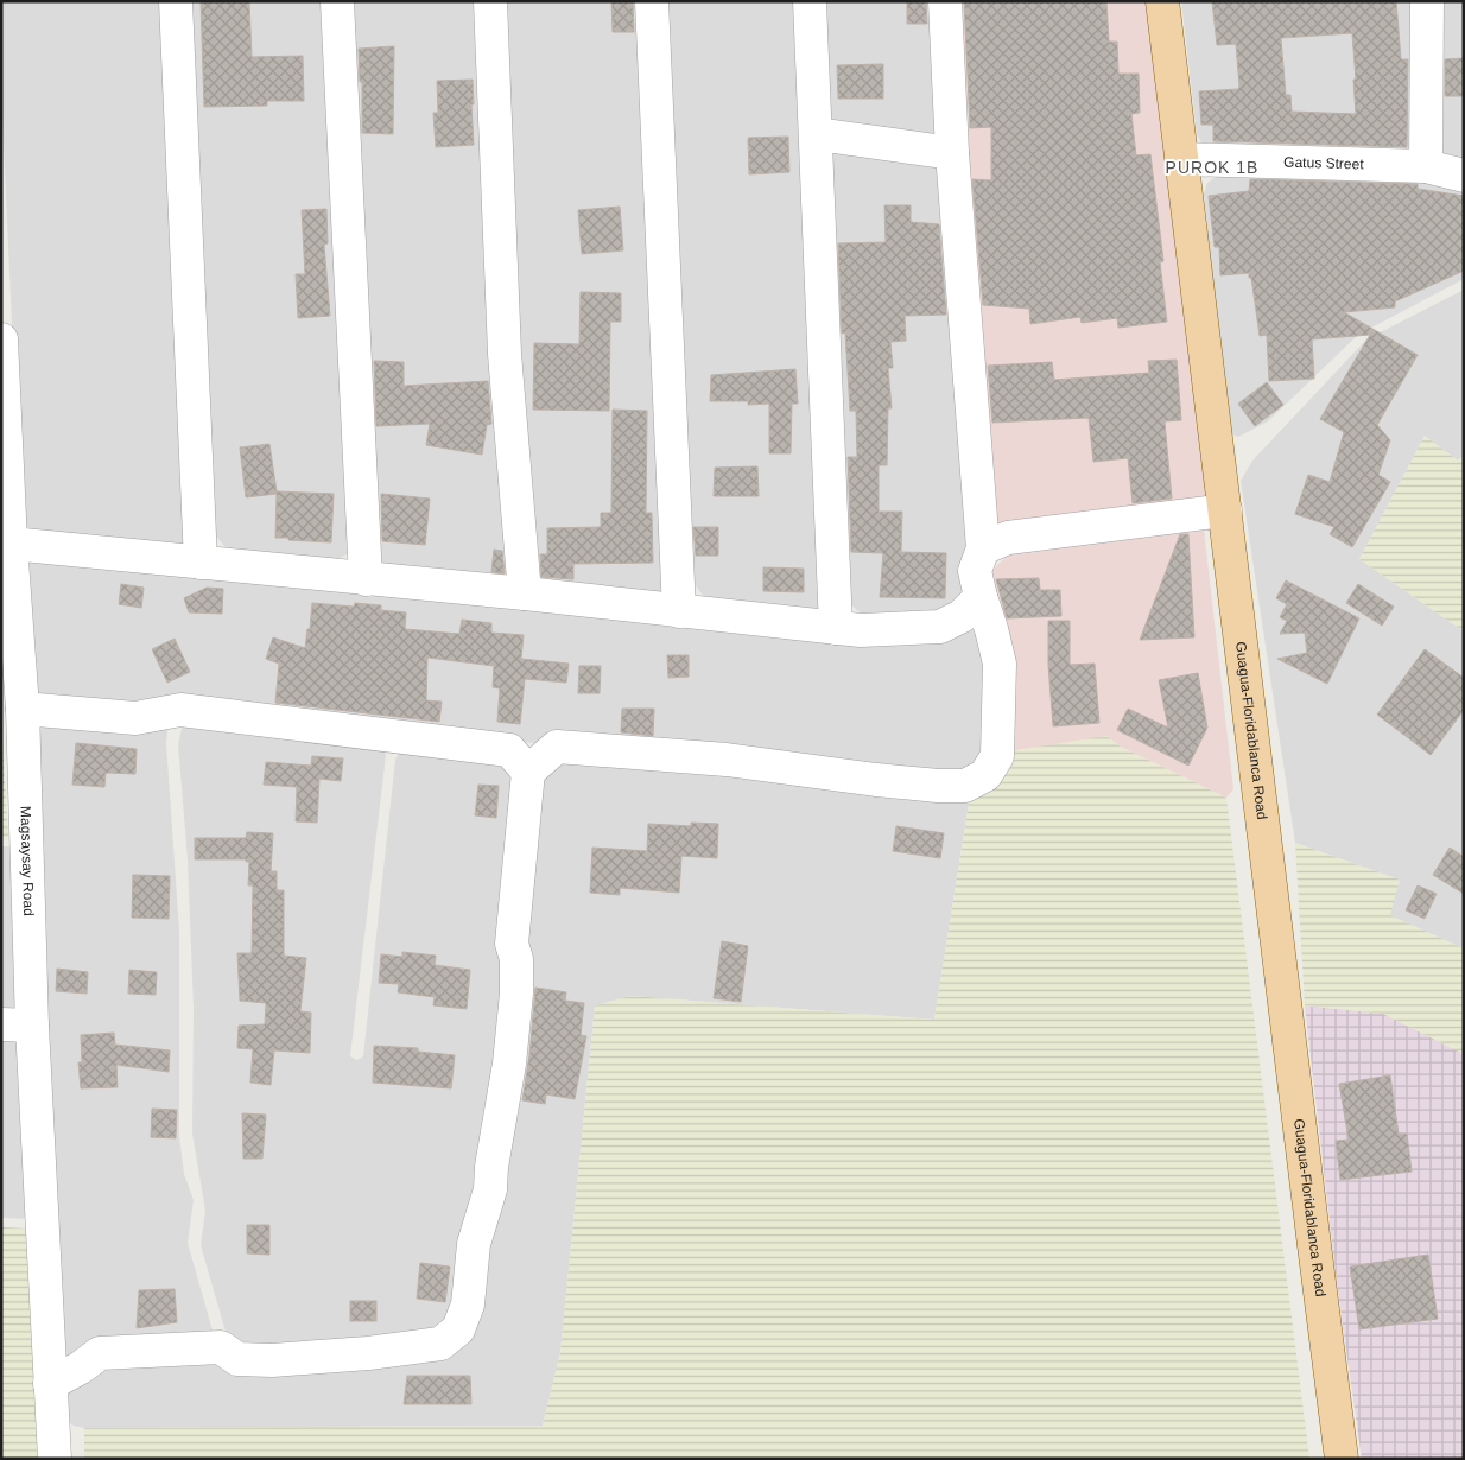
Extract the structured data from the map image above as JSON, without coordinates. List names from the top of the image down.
{
  "streets": {
    "main road": ["Guagua-Floridablanca Road"],
    "street": ["Gatus Street", "Magsaysay Road"]
  },
  "crossings": [
    ["Gatus Street", "Guagua-Floridablanca Road"]
  ],
  "districts": ["PUROK 1B"]
}
